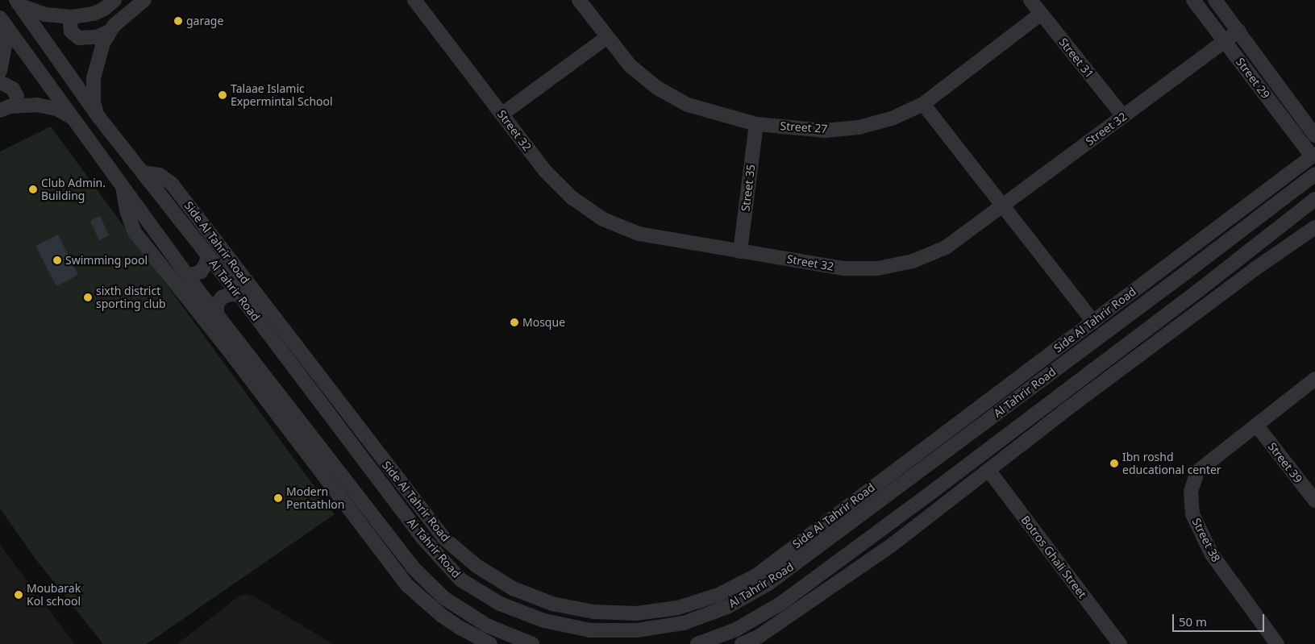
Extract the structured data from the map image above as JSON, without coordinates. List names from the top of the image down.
{
  "streets": {
    "street": [
      "Street 31",
      "Street 29",
      "Street 27",
      "Street 32",
      "Street 35",
      "Side Al Tahrir Road",
      "Al Tahrir Road",
      "Street 39",
      "Street 38",
      "Botros Ghali Street"
    ]
  },
  "crossings": [
    ["Street 31", "Street 27"],
    ["Street 31", "Street 32"],
    ["Street 29", "Street 32"],
    ["Street 29", "Side Al Tahrir Road"],
    ["Street 27", "Street 35"],
    ["Street 32", "Street 35"],
    ["Side Al Tahrir Road", "Al Tahrir Road"],
    ["Street 39", "Street 38"]
  ],
  "places": [
    "garage",
    "Talaae Islamic Expermintal School",
    "Club Admin. Building",
    "Swimming pool",
    "sixth district sporting club",
    "Mosque",
    "Ibn roshd educational center",
    "Modern Pentathlon",
    "Moubarak Kol school"
  ],
  "scale_bar": "50 m"
}
